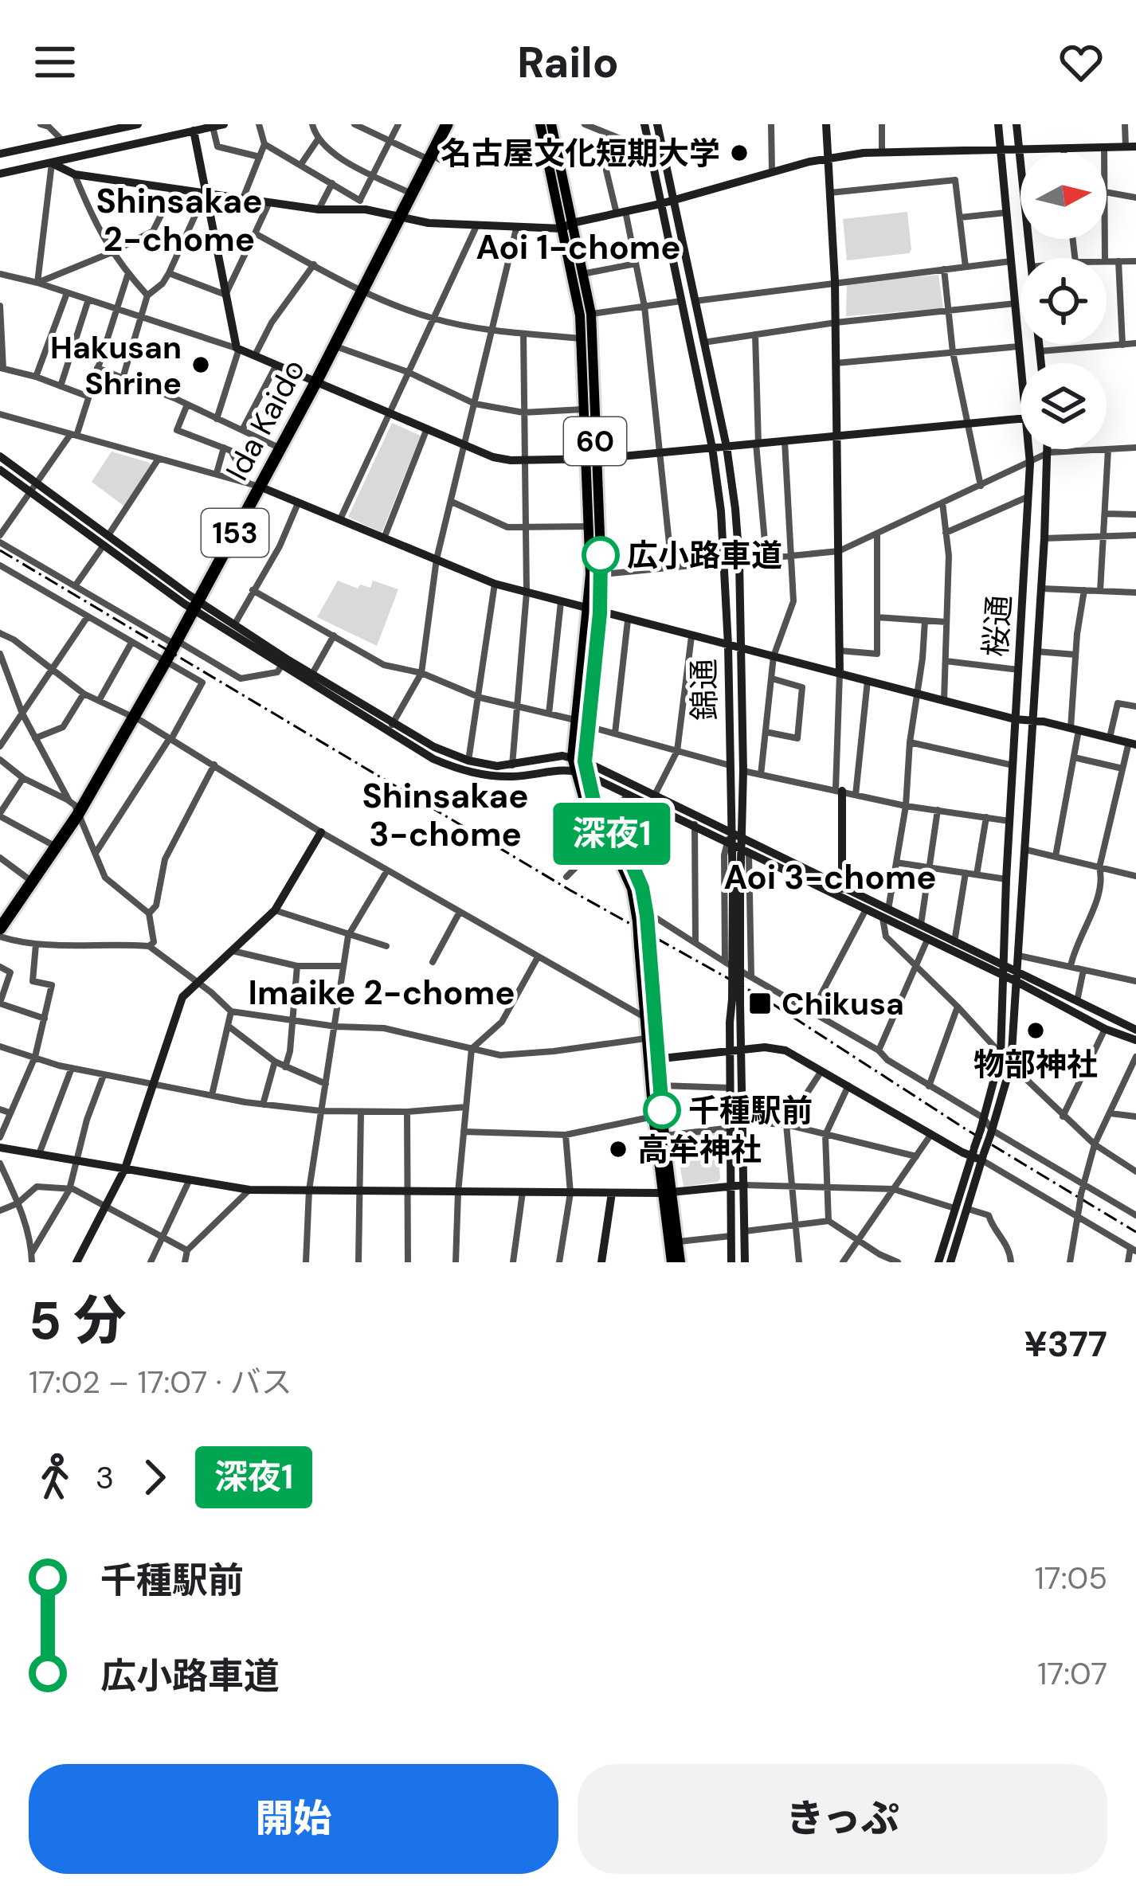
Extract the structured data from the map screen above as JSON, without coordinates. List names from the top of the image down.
{
  "streets": {
    "highway": ["Ida Kaido", "153"],
    "main road": ["60"],
    "street": ["桜通", "錦通"]
  },
  "districts": [
    "Shinsakae 2-chome",
    "Aoi 1-chome",
    "Shinsakae 3-chome",
    "Aoi 3-chome",
    "Imaike 2-chome"
  ],
  "places": {
    "other": [
      "名古屋文化短期大学",
      "Hakusan Shrine",
      "広小路車道",
      "物部神社",
      "千種駅前",
      "高牟神社"
    ],
    "transit": ["Chikusa"]
  },
  "lines": ["bus line 深夜1"],
  "north": "right",
  "page": {
    "header": "Railo",
    "on_map": "深夜1",
    "heading": ["5 分", "17:02 – 17:07 · バス", "¥377"],
    "legs": ["3", "深夜1"],
    "list": [
      {
        "name": "千種駅前",
        "value": "17:05"
      },
      {
        "name": "広小路車道",
        "value": "17:07"
      }
    ],
    "buttons": ["開始", "きっぷ"]
  }
}
